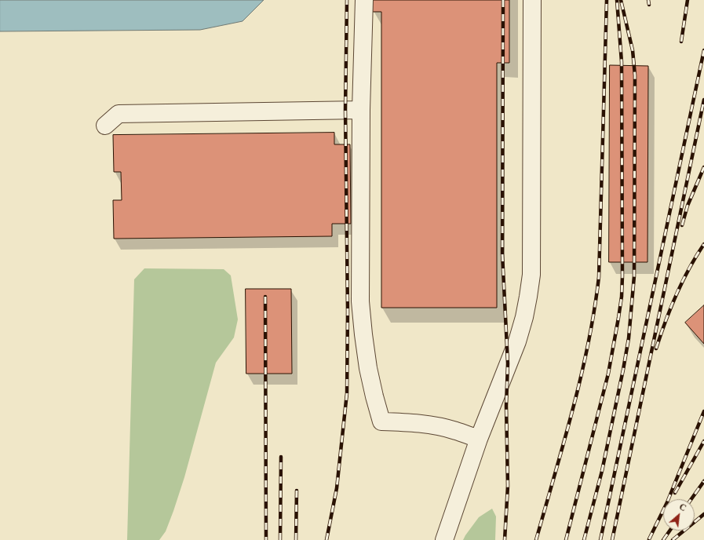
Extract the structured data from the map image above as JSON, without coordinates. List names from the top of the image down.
{
  "north": "top right"
}
